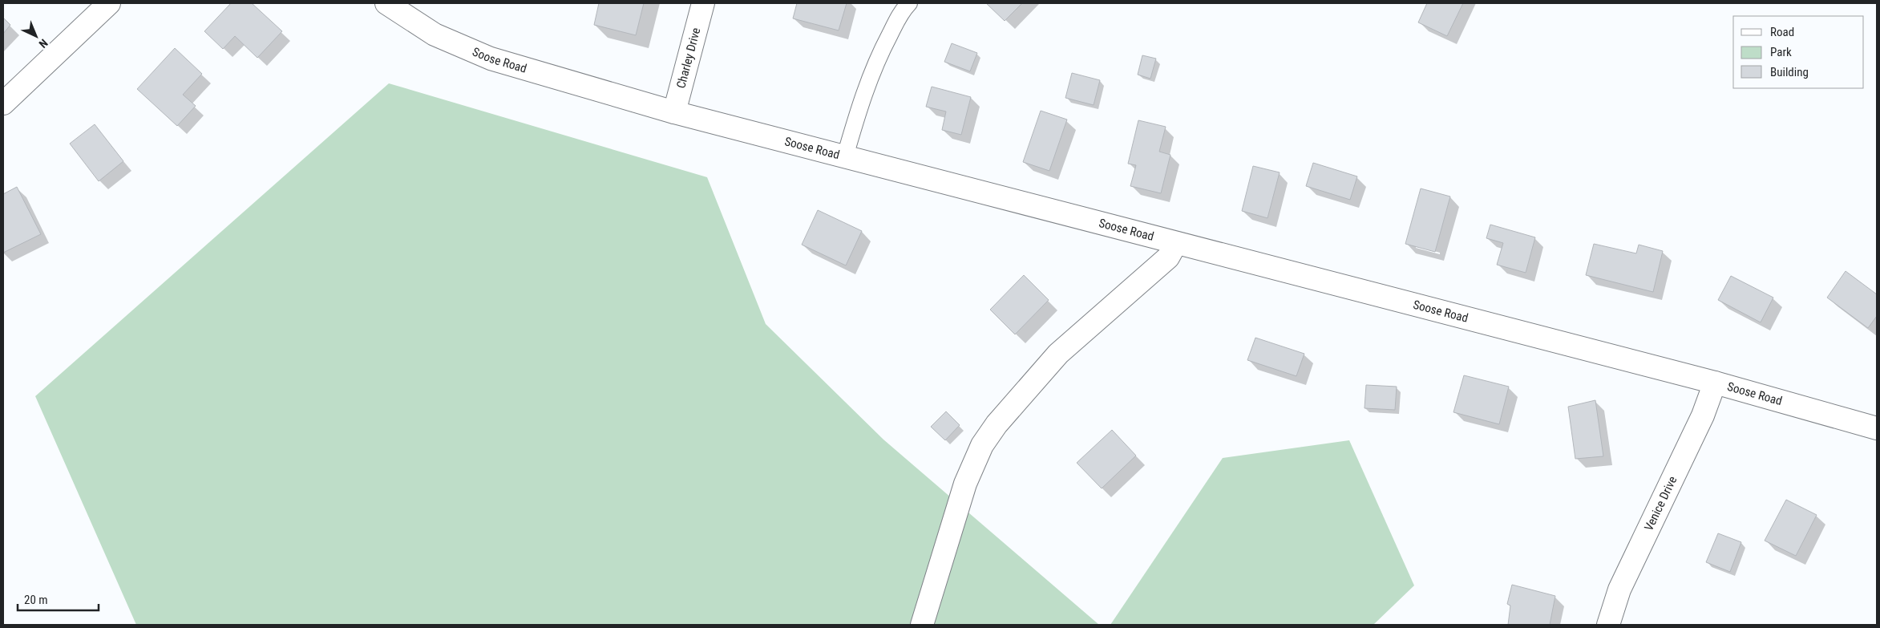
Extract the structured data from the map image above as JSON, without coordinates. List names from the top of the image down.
{
  "streets": {
    "street": ["Charley Drive", "Soose Road", "Venice Drive"]
  },
  "crossings": [
    ["Charley Drive", "Soose Road"],
    ["Soose Road", "Venice Drive"]
  ],
  "legend": ["Road", "Park", "Building"],
  "scale_bar": "20 m",
  "north": "bottom right"
}
